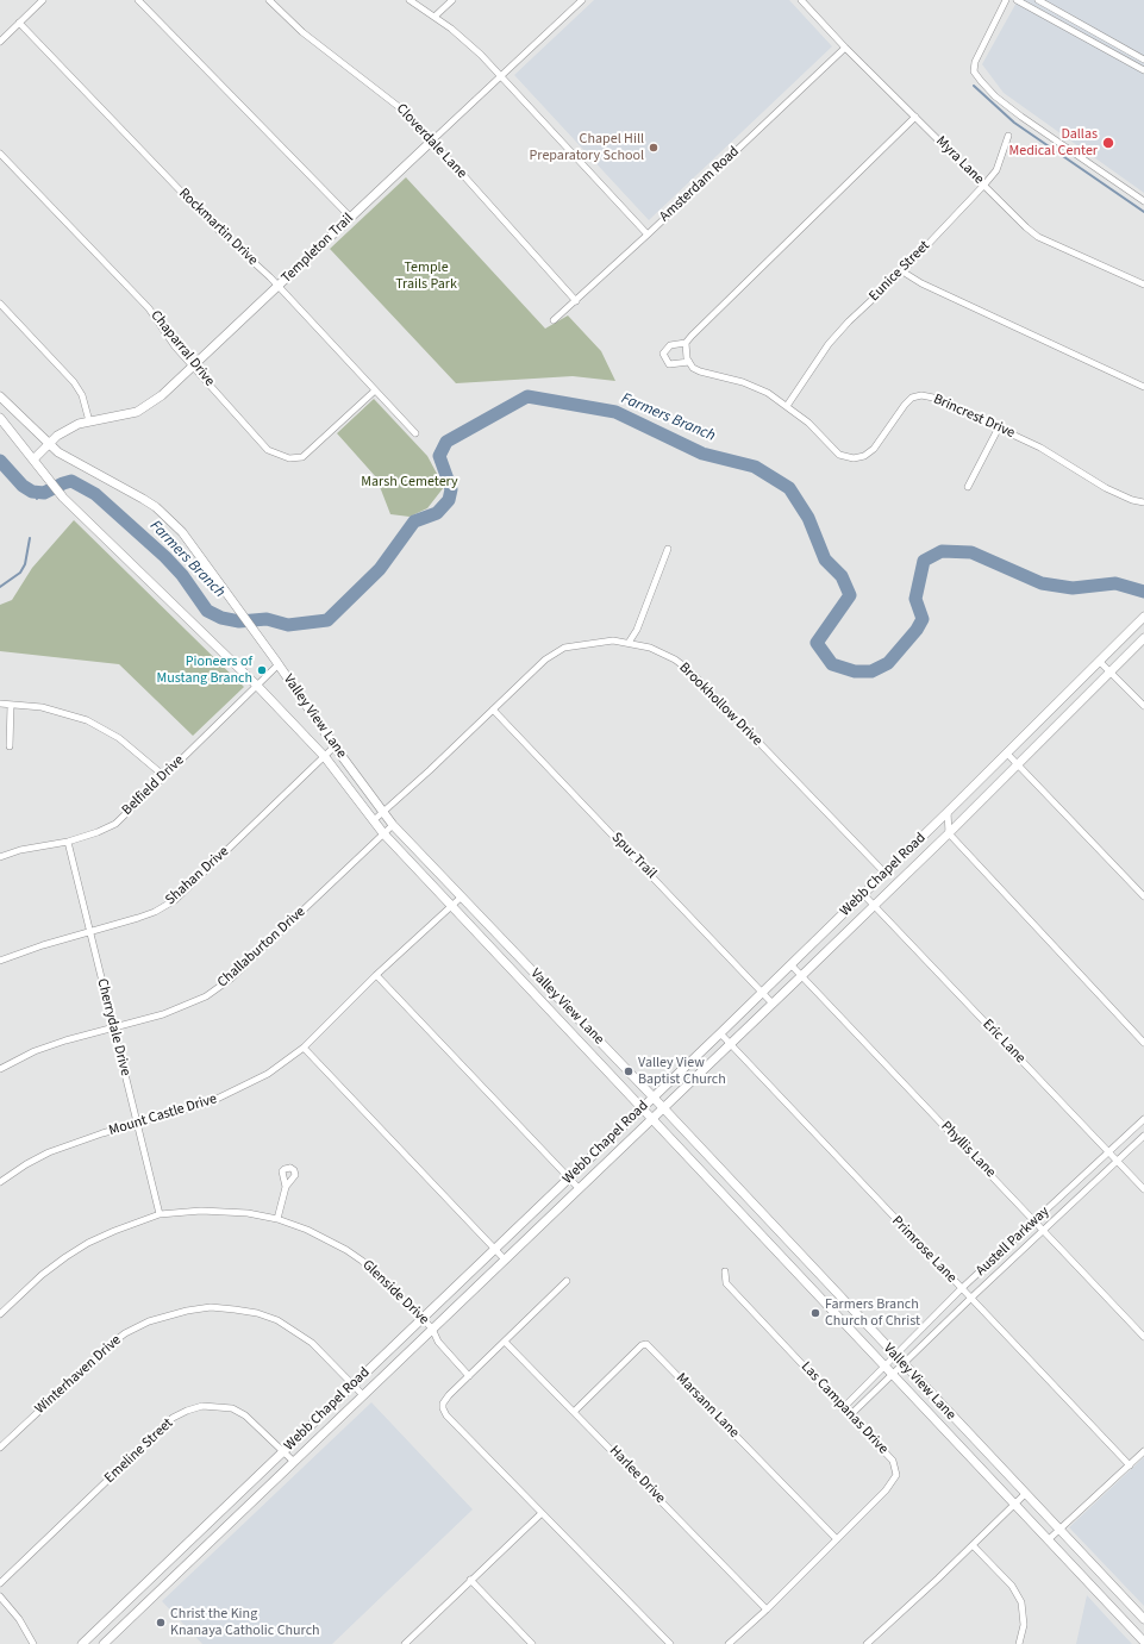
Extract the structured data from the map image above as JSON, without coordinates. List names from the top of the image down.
{
  "streets": {
    "main road": ["Templeton Trail", "Valley View Lane", "Webb Chapel Road"],
    "street": [
      "Cloverdale Lane",
      "Myra Lane",
      "Amsterdam Road",
      "Rockmartin Drive",
      "Eunice Street",
      "Chaparral Drive",
      "Brincrest Drive",
      "Brookhollow Drive",
      "Belfield Drive",
      "Spur Trail",
      "Shahan Drive",
      "Challaburton Drive",
      "Cherrydale Drive",
      "Eric Lane",
      "Mount Castle Drive",
      "Phyllis Lane",
      "Austell Parkway",
      "Primrose Lane",
      "Glenside Drive",
      "Winterhaven Drive",
      "Marsann Lane",
      "Las Campanas Drive",
      "Emeline Street",
      "Harlee Drive"
    ]
  },
  "crossings": [
    ["Cloverdale Lane", "Amsterdam Road"],
    ["Cloverdale Lane", "Templeton Trail"],
    ["Myra Lane", "Amsterdam Road"],
    ["Myra Lane", "Eunice Street"],
    ["Rockmartin Drive", "Templeton Trail"],
    ["Rockmartin Drive", "Chaparral Drive"],
    ["Templeton Trail", "Chaparral Drive"],
    ["Templeton Trail", "Valley View Lane"],
    ["Eunice Street", "Brincrest Drive"],
    ["Brookhollow Drive", "Valley View Lane"],
    ["Brookhollow Drive", "Spur Trail"],
    ["Brookhollow Drive", "Webb Chapel Road"],
    ["Valley View Lane", "Belfield Drive"],
    ["Valley View Lane", "Webb Chapel Road"],
    ["Valley View Lane", "Shahan Drive"],
    ["Valley View Lane", "Challaburton Drive"],
    ["Valley View Lane", "Mount Castle Drive"],
    ["Valley View Lane", "Austell Parkway"],
    ["Belfield Drive", "Cherrydale Drive"],
    ["Spur Trail", "Webb Chapel Road"],
    ["Webb Chapel Road", "Eric Lane"],
    ["Webb Chapel Road", "Phyllis Lane"],
    ["Webb Chapel Road", "Primrose Lane"],
    ["Webb Chapel Road", "Glenside Drive"],
    ["Webb Chapel Road", "Winterhaven Drive"],
    ["Webb Chapel Road", "Emeline Street"],
    ["Shahan Drive", "Cherrydale Drive"],
    ["Challaburton Drive", "Cherrydale Drive"],
    ["Cherrydale Drive", "Mount Castle Drive"],
    ["Cherrydale Drive", "Glenside Drive"],
    ["Eric Lane", "Austell Parkway"],
    ["Phyllis Lane", "Austell Parkway"],
    ["Austell Parkway", "Primrose Lane"],
    ["Austell Parkway", "Las Campanas Drive"],
    ["Marsann Lane", "Las Campanas Drive"],
    ["Marsann Lane", "Harlee Drive"],
    ["Las Campanas Drive", "Harlee Drive"]
  ],
  "water": ["Farmers Branch"],
  "parks": ["Temple Trails Park", "Marsh Cemetery"],
  "places": [
    "Dallas Medical Center",
    "Chapel Hill Preparatory School",
    "Pioneers of Mustang Branch",
    "Valley View Baptist Church",
    "Farmers Branch Church of Christ",
    "Christ the King Knanaya Catholic Church"
  ]
}
